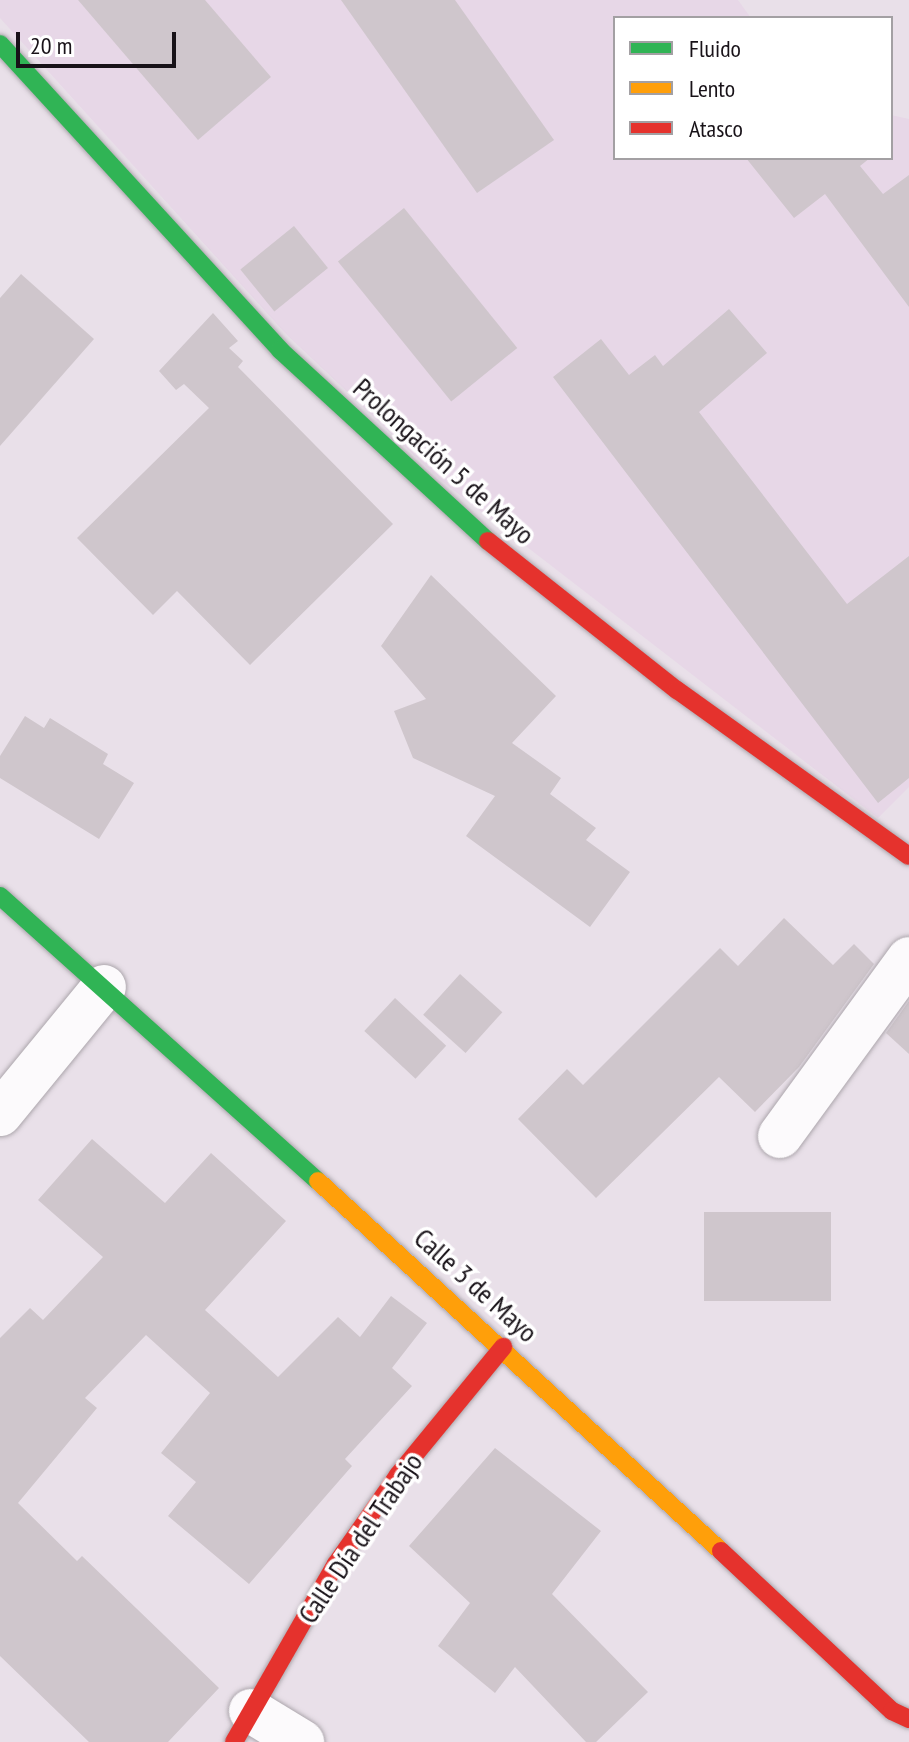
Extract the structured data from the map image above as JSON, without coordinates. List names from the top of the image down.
{
  "streets": {
    "street": ["Prolongación 5 de Mayo", "Calle 3 de Mayo", "Calle Día del Trabajo"]
  },
  "crossings": [
    ["Calle 3 de Mayo", "Calle Día del Trabajo"]
  ],
  "legend": ["Fluido", "Lento", "Atasco"],
  "scale_bar": "20 m"
}
